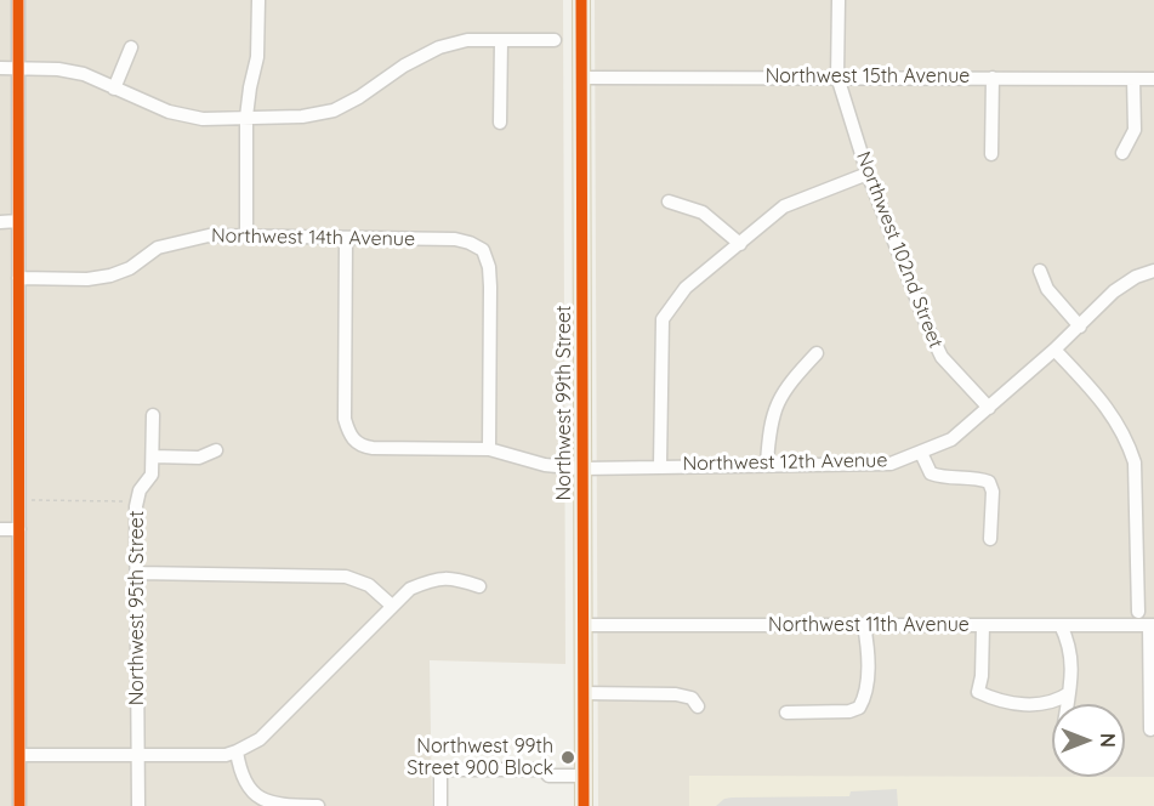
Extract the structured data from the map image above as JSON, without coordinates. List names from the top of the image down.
{
  "streets": {
    "main road": ["Northwest 99th Street"],
    "street": [
      "Northwest 15th Avenue",
      "Northwest 14th Avenue",
      "Northwest 102nd Street",
      "Northwest 12th Avenue",
      "Northwest 95th Street",
      "Northwest 11th Avenue"
    ]
  },
  "crossings": [
    ["Northwest 15th Avenue", "Northwest 102nd Street"],
    ["Northwest 15th Avenue", "Northwest 99th Street"],
    ["Northwest 14th Avenue", "Northwest 12th Avenue"],
    ["Northwest 102nd Street", "Northwest 12th Avenue"],
    ["Northwest 99th Street", "Northwest 12th Avenue"],
    ["Northwest 99th Street", "Northwest 11th Avenue"]
  ],
  "places": ["Northwest 99th Street 900 Block"],
  "north": "right"
}
